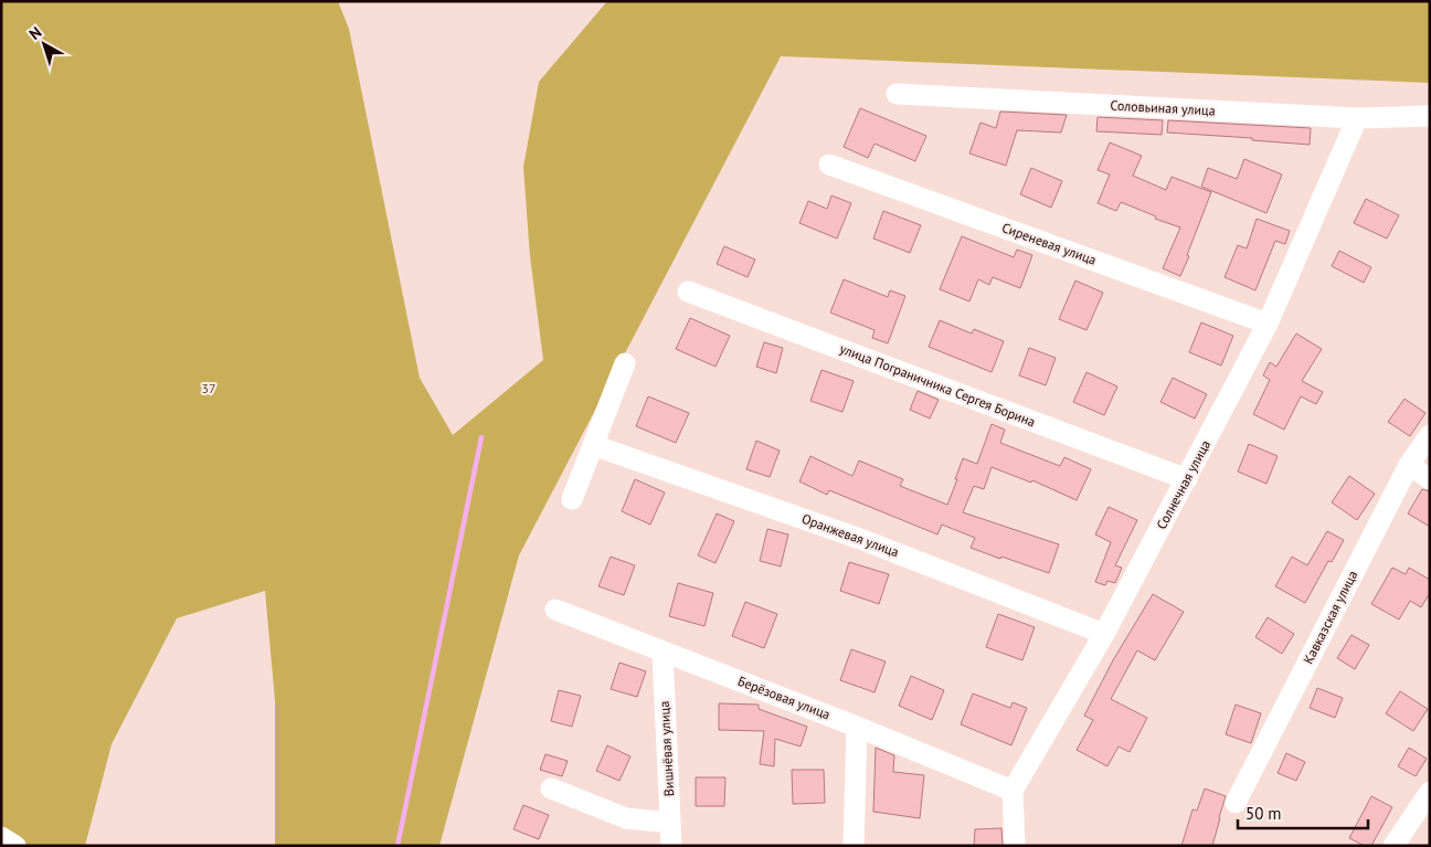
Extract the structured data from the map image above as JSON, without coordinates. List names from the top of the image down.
{
  "streets": {
    "street": [
      "Соловьиная улица",
      "Сиреневая улица",
      "улица Пограничника Сергея Борина",
      "Солнечная улица",
      "Оранжевая улица",
      "Кавказская улица",
      "Берёзовая улица",
      "Вишнёвая улица"
    ]
  },
  "crossings": [
    ["Соловьиная улица", "Солнечная улица"],
    ["Сиреневая улица", "Солнечная улица"],
    ["улица Пограничника Сергея Борина", "Солнечная улица"],
    ["Солнечная улица", "Оранжевая улица"],
    ["Солнечная улица", "Берёзовая улица"],
    ["Берёзовая улица", "Вишнёвая улица"]
  ],
  "parks": ["37"],
  "scale_bar": "50 m",
  "north": "top left"
}
